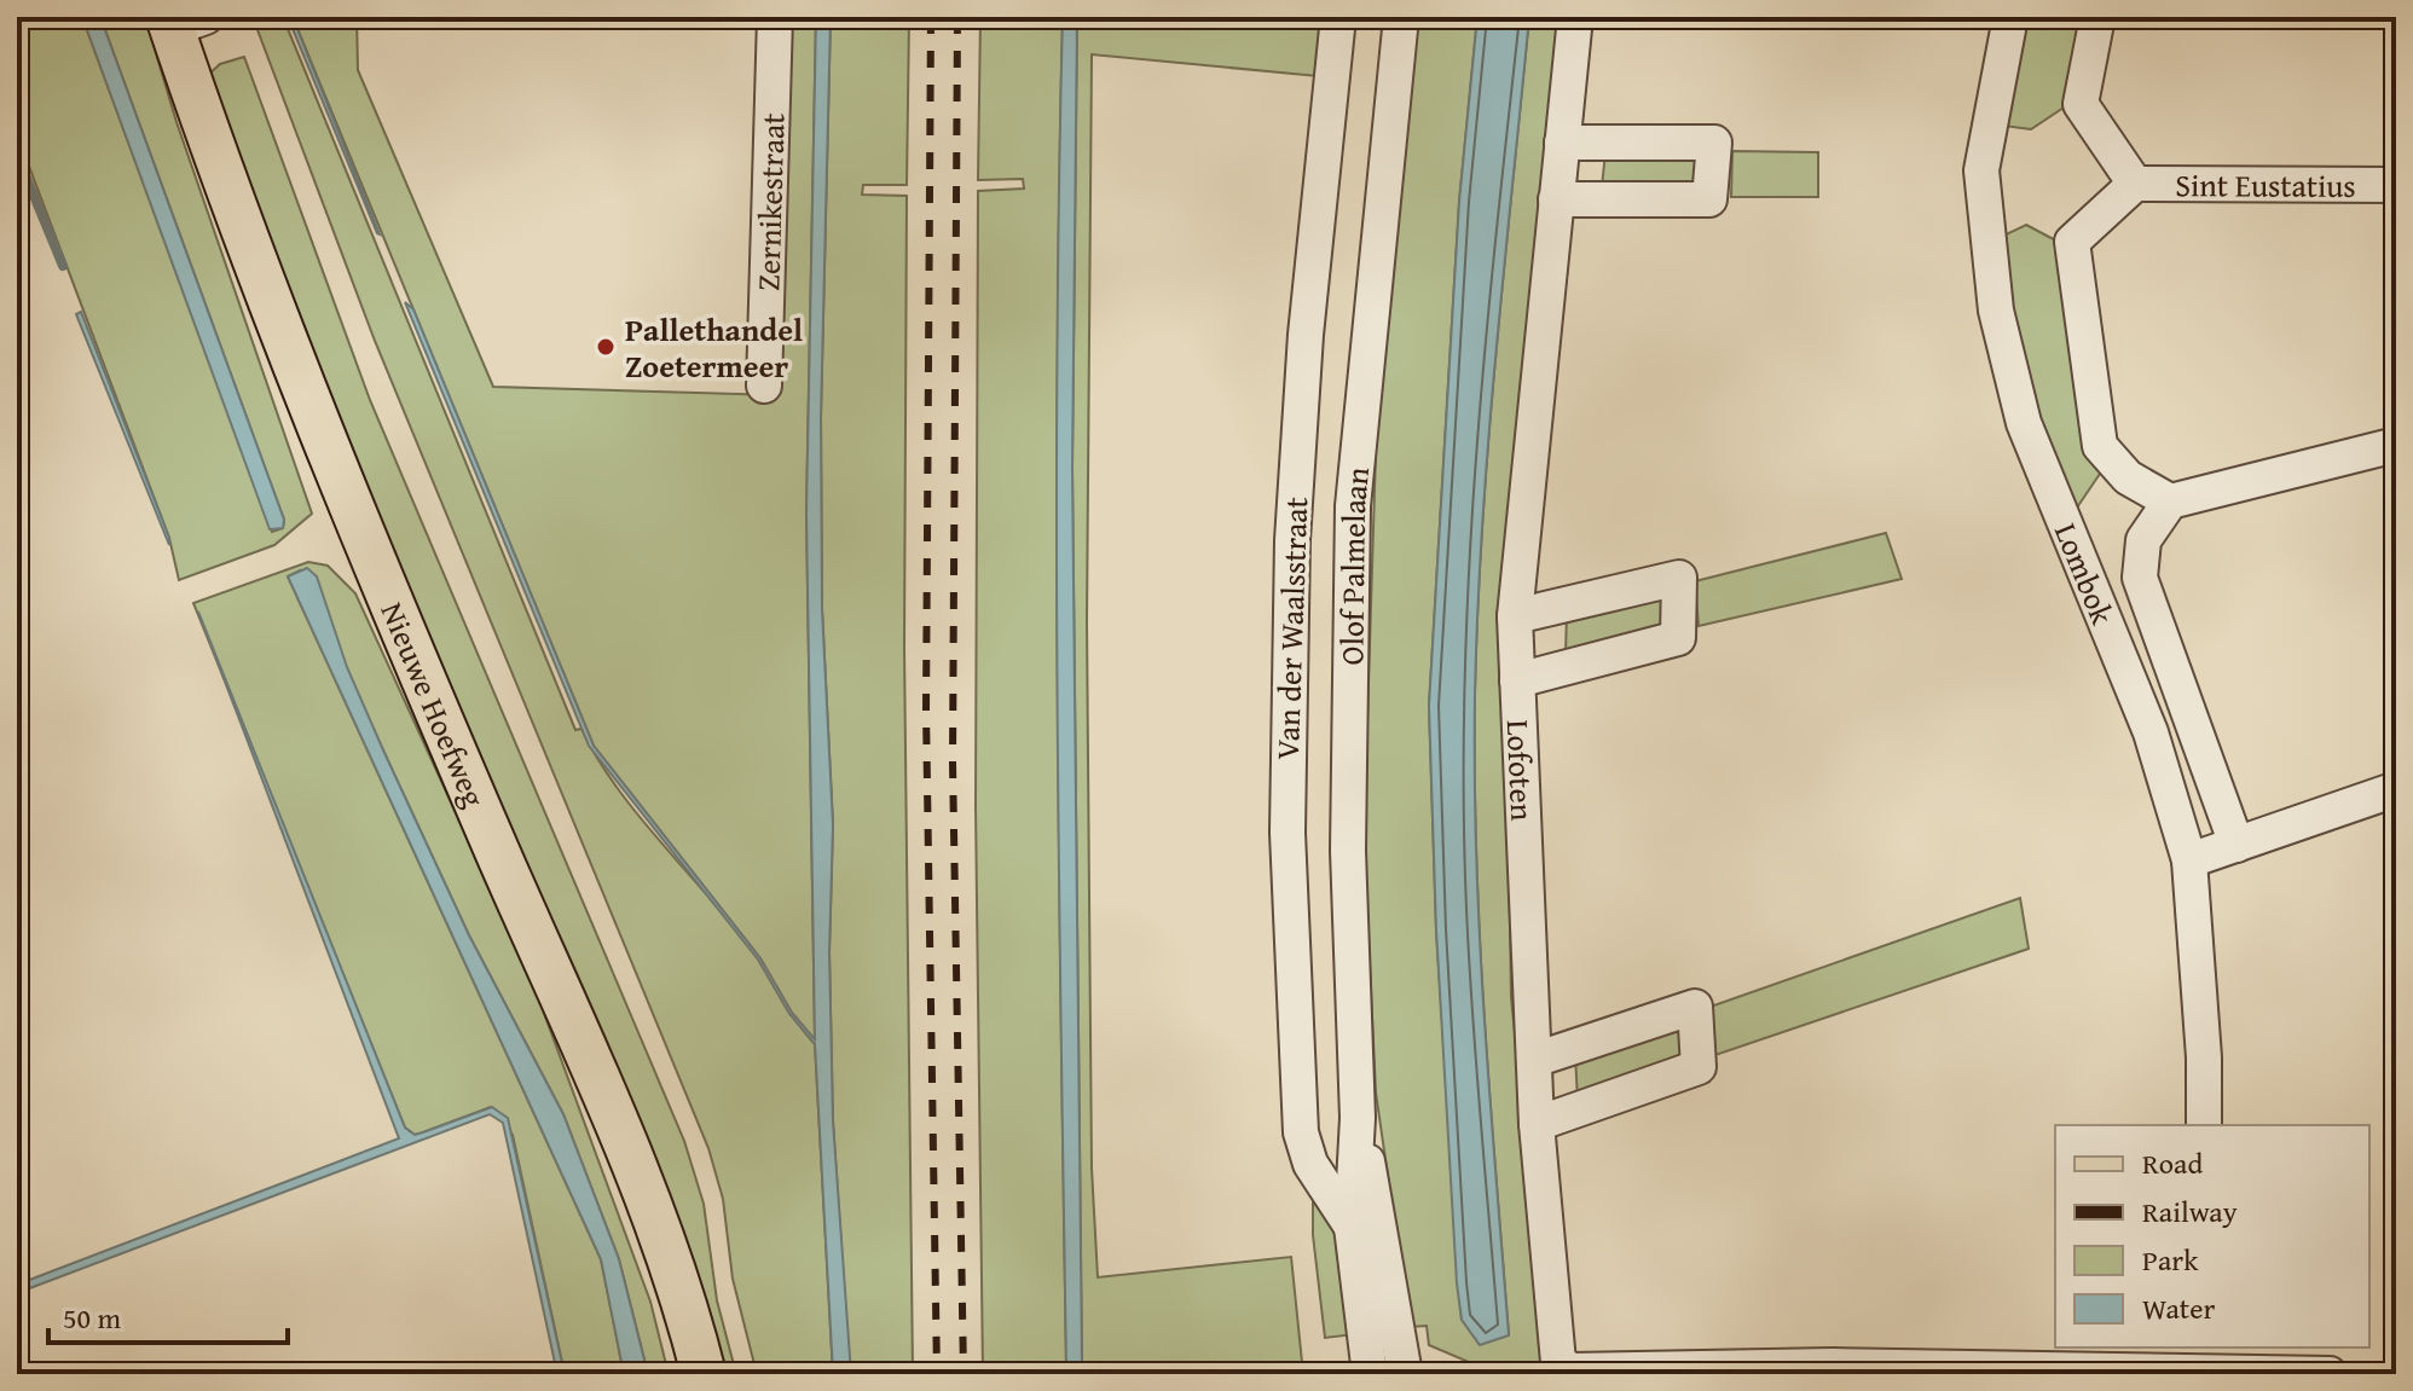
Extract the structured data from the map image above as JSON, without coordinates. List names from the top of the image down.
{
  "streets": {
    "main road": ["Nieuwe Hoefweg"],
    "street": [
      "Sint Eustatius",
      "Zernikestraat",
      "Olof Palmelaan",
      "Lombok",
      "Van der Waalsstraat",
      "Lofoten"
    ]
  },
  "crossings": [
    ["Olof Palmelaan", "Van der Waalsstraat"]
  ],
  "places": ["Pallethandel Zoetermeer"],
  "legend": [
    "Road",
    "Railway",
    "Park",
    "Water"
  ],
  "scale_bar": "50 m"
}
